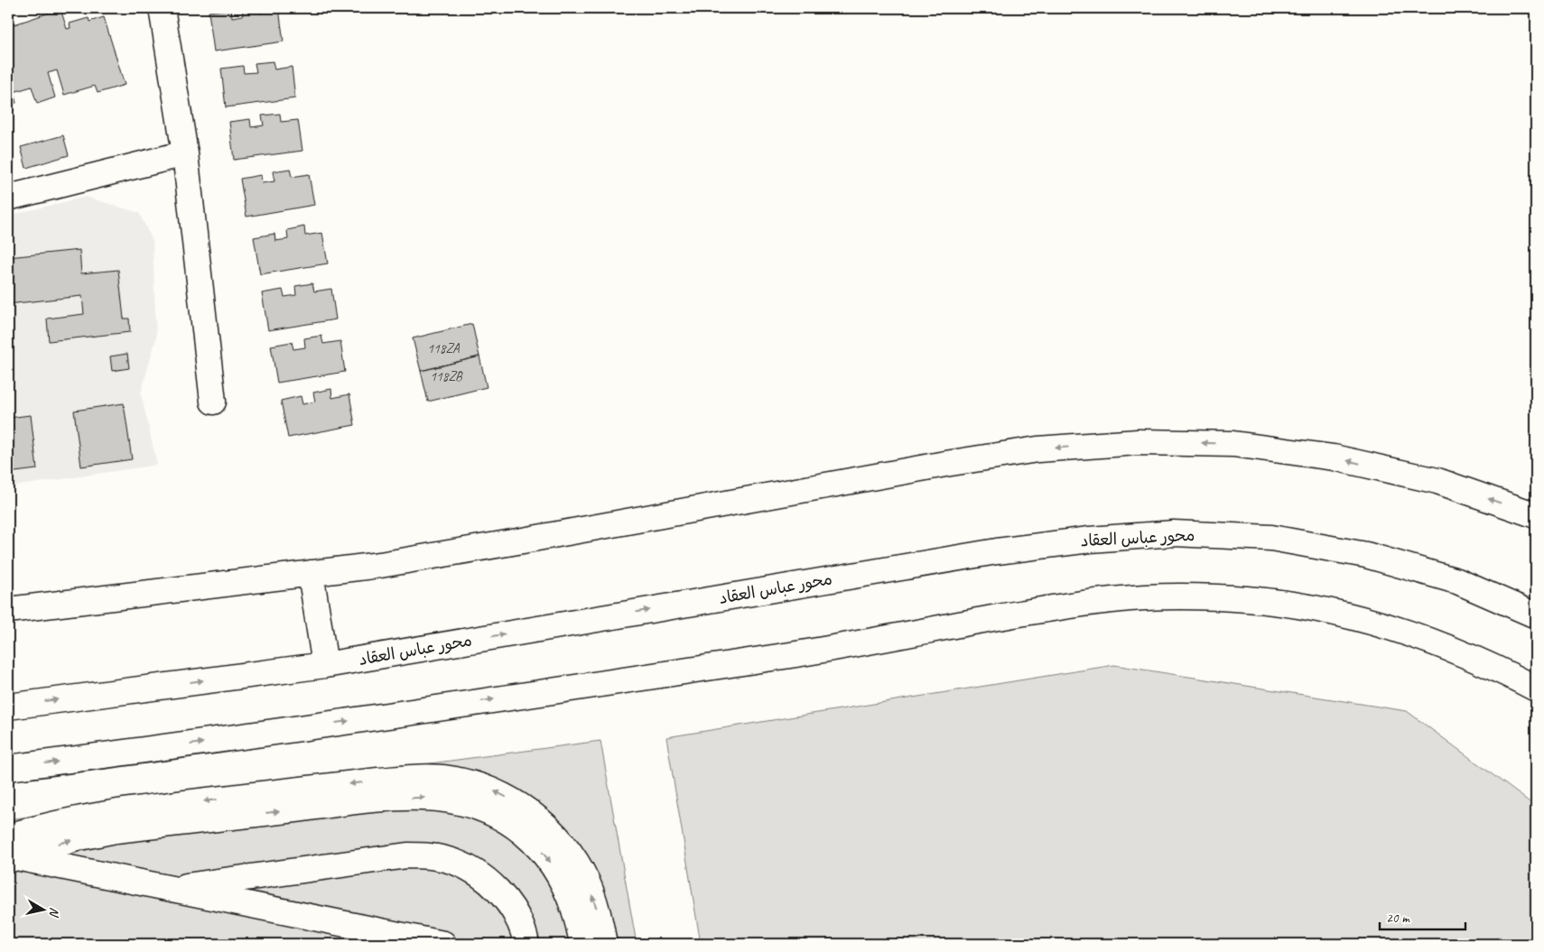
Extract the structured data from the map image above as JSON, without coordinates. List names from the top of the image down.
{
  "streets": {
    "main road": ["محور عباس العقاد"]
  },
  "house_numbers": ["118ZA", "118ZB"],
  "scale_bar": "20 m",
  "north": "right"
}
